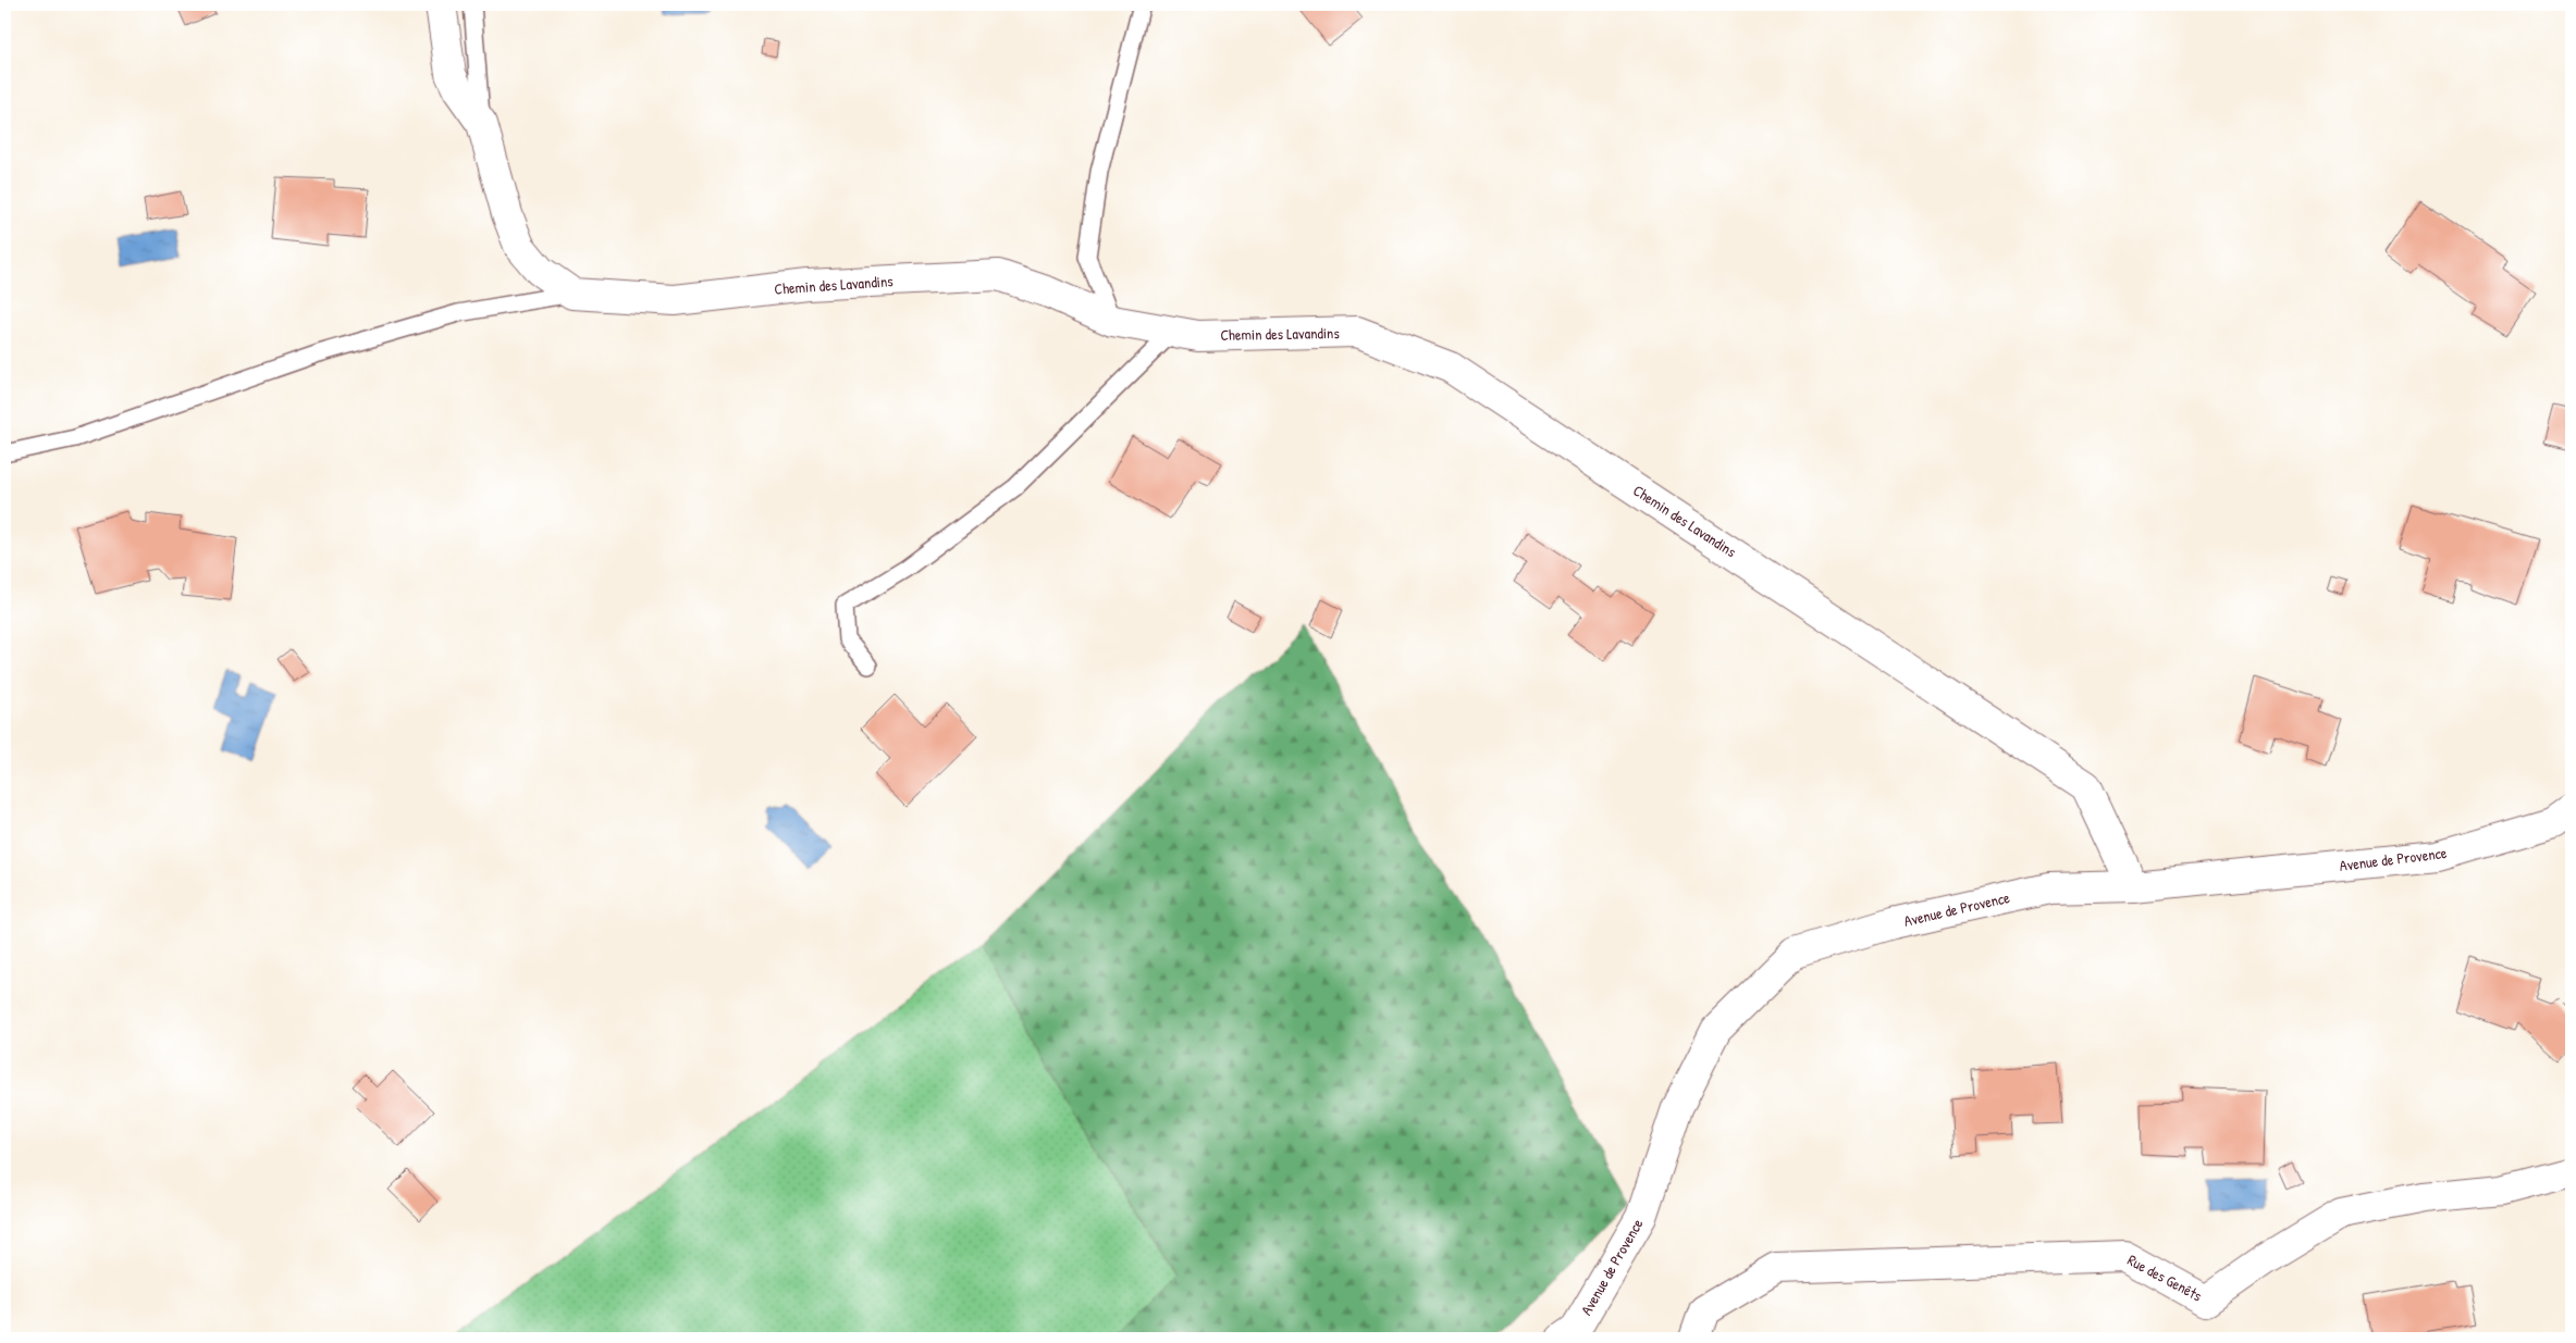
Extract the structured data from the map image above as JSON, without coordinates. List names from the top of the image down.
{
  "streets": {
    "street": ["Chemin des Lavandins", "Avenue de Provence", "Rue des Genêts"]
  },
  "crossings": [
    ["Chemin des Lavandins", "Avenue de Provence"]
  ]
}
